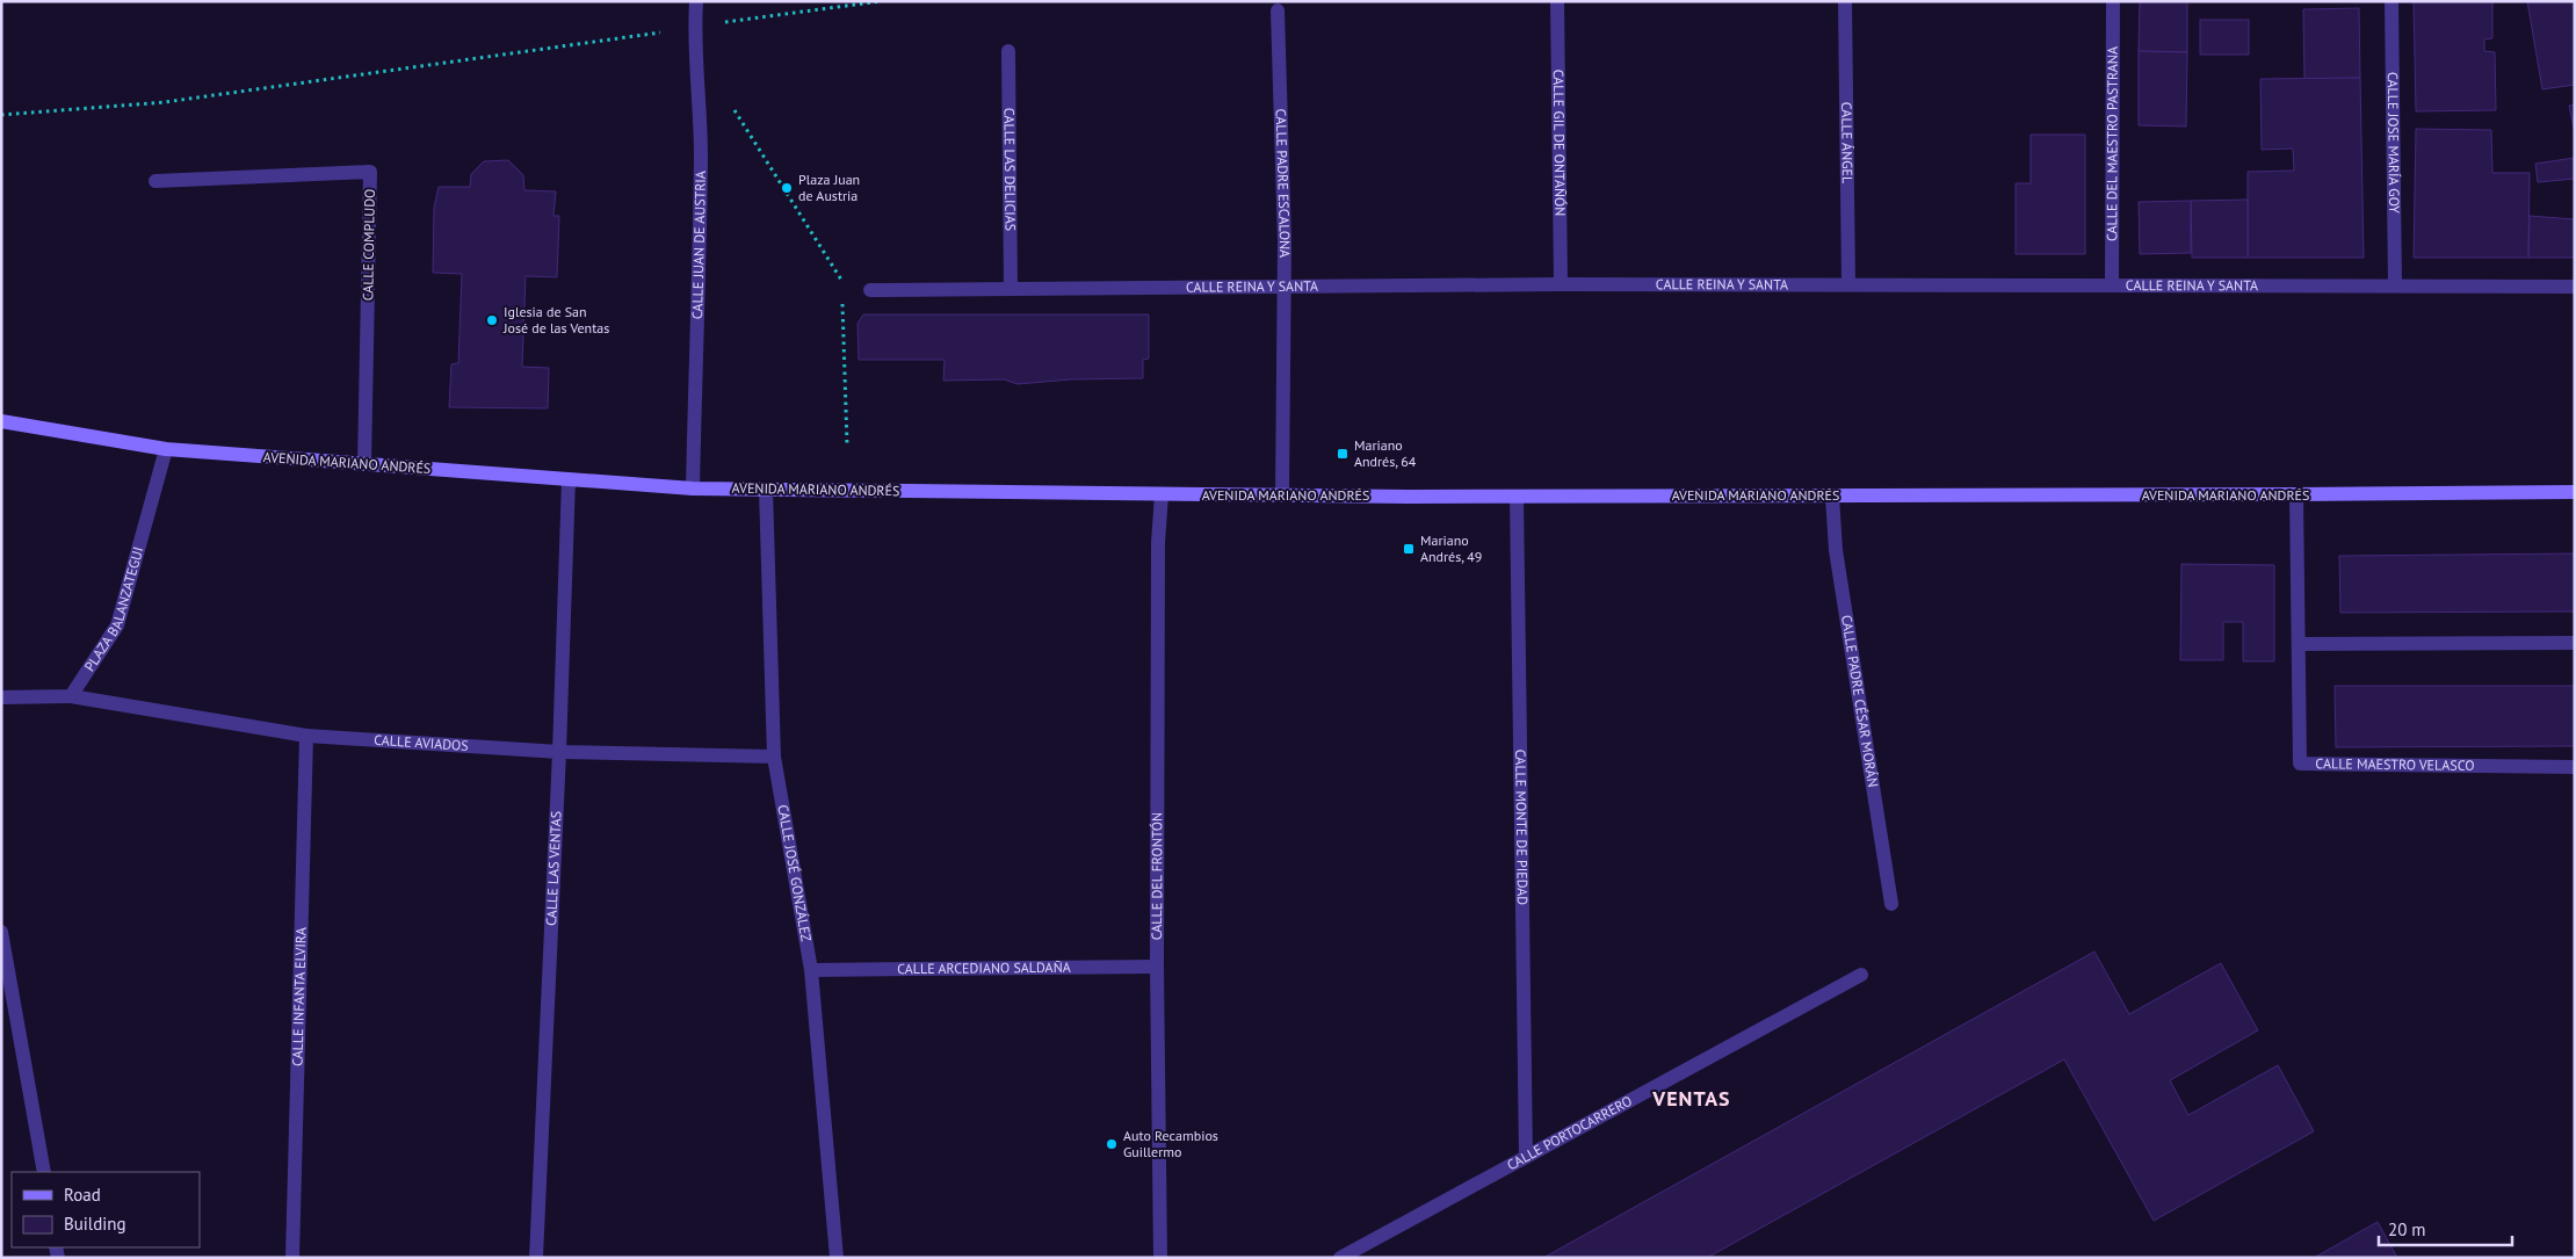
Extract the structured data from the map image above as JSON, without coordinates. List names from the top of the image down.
{
  "streets": {
    "main road": ["AVENIDA MARIANO ANDRÉS"],
    "street": [
      "CALLE GIL DE ONTAÑÓN",
      "CALLE ÁNGEL",
      "CALLE DEL MAESTRO PASTRANA",
      "CALLE JOSE MARÍA GOY",
      "CALLE LAS DELICIAS",
      "CALLE PADRE ESCALONA",
      "CALLE COMPLUDO",
      "CALLE JUAN DE AUSTRIA",
      "CALLE REINA Y SANTA",
      "PLAZA BALANZATEGUI",
      "CALLE PADRE CÉSAR MORÁN",
      "CALLE AVIADOS",
      "CALLE MAESTRO VELASCO",
      "CALLE MONTE DE PIEDAD",
      "CALLE LAS VENTAS",
      "CALLE JOSÉ GONZÁLEZ",
      "CALLE DEL FRONTÓN",
      "CALLE ARCEDIANO SALDAÑA",
      "CALLE INFANTA ELVIRA",
      "CALLE PORTOCARRERO"
    ]
  },
  "crossings": [
    ["CALLE GIL DE ONTAÑÓN", "CALLE REINA Y SANTA"],
    ["CALLE ÁNGEL", "CALLE REINA Y SANTA"],
    ["CALLE DEL MAESTRO PASTRANA", "CALLE REINA Y SANTA"],
    ["CALLE JOSE MARÍA GOY", "CALLE REINA Y SANTA"],
    ["CALLE LAS DELICIAS", "CALLE REINA Y SANTA"],
    ["CALLE PADRE ESCALONA", "CALLE REINA Y SANTA"],
    ["CALLE PADRE ESCALONA", "AVENIDA MARIANO ANDRÉS"],
    ["CALLE COMPLUDO", "AVENIDA MARIANO ANDRÉS"],
    ["CALLE JUAN DE AUSTRIA", "AVENIDA MARIANO ANDRÉS"],
    ["AVENIDA MARIANO ANDRÉS", "PLAZA BALANZATEGUI"],
    ["AVENIDA MARIANO ANDRÉS", "CALLE PADRE CÉSAR MORÁN"],
    ["AVENIDA MARIANO ANDRÉS", "CALLE MAESTRO VELASCO"],
    ["AVENIDA MARIANO ANDRÉS", "CALLE MONTE DE PIEDAD"],
    ["AVENIDA MARIANO ANDRÉS", "CALLE LAS VENTAS"],
    ["AVENIDA MARIANO ANDRÉS", "CALLE JOSÉ GONZÁLEZ"],
    ["AVENIDA MARIANO ANDRÉS", "CALLE DEL FRONTÓN"],
    ["PLAZA BALANZATEGUI", "CALLE AVIADOS"],
    ["CALLE AVIADOS", "CALLE LAS VENTAS"],
    ["CALLE AVIADOS", "CALLE JOSÉ GONZÁLEZ"],
    ["CALLE AVIADOS", "CALLE INFANTA ELVIRA"],
    ["CALLE MONTE DE PIEDAD", "CALLE PORTOCARRERO"],
    ["CALLE JOSÉ GONZÁLEZ", "CALLE ARCEDIANO SALDAÑA"],
    ["CALLE DEL FRONTÓN", "CALLE ARCEDIANO SALDAÑA"]
  ],
  "districts": ["VENTAS"],
  "places": {
    "other": ["Plaza Juan de Austria", "Iglesia de San José de las Ventas", "Auto Recambios Guillermo"],
    "transit": ["Mariano Andrés, 64", "Mariano Andrés, 49"]
  },
  "legend": ["Road", "Building"],
  "scale_bar": "20 m"
}
